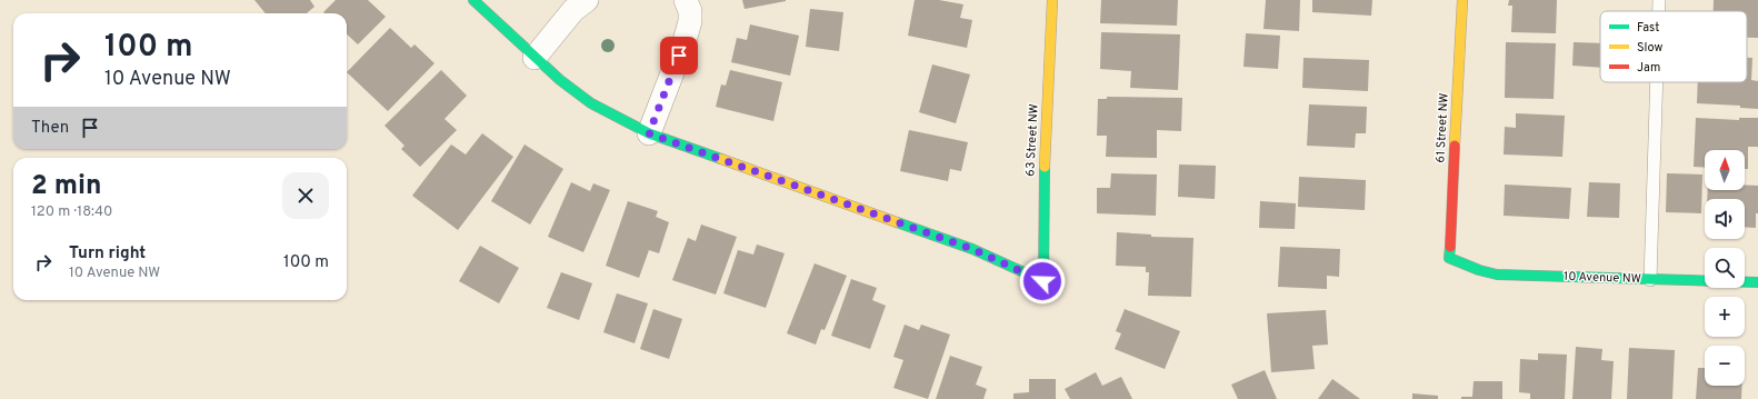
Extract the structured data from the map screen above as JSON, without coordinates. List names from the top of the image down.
{
  "streets": {
    "street": ["61 Street NW", "63 Street NW", "10 Avenue NW"]
  },
  "crossings": [
    ["61 Street NW", "10 Avenue NW"]
  ],
  "legend": ["Fast", "Slow", "Jam"],
  "north": "top",
  "page": {
    "turn": ["100 m", "10 Avenue NW"],
    "then": "Then",
    "map_buttons": ["+", "−"],
    "heading": ["2 min", "120 m · 18:40"],
    "list": [
      {
        "name": "Turn right",
        "note": "10 Avenue NW",
        "value": "100 m"
      }
    ]
  }
}
